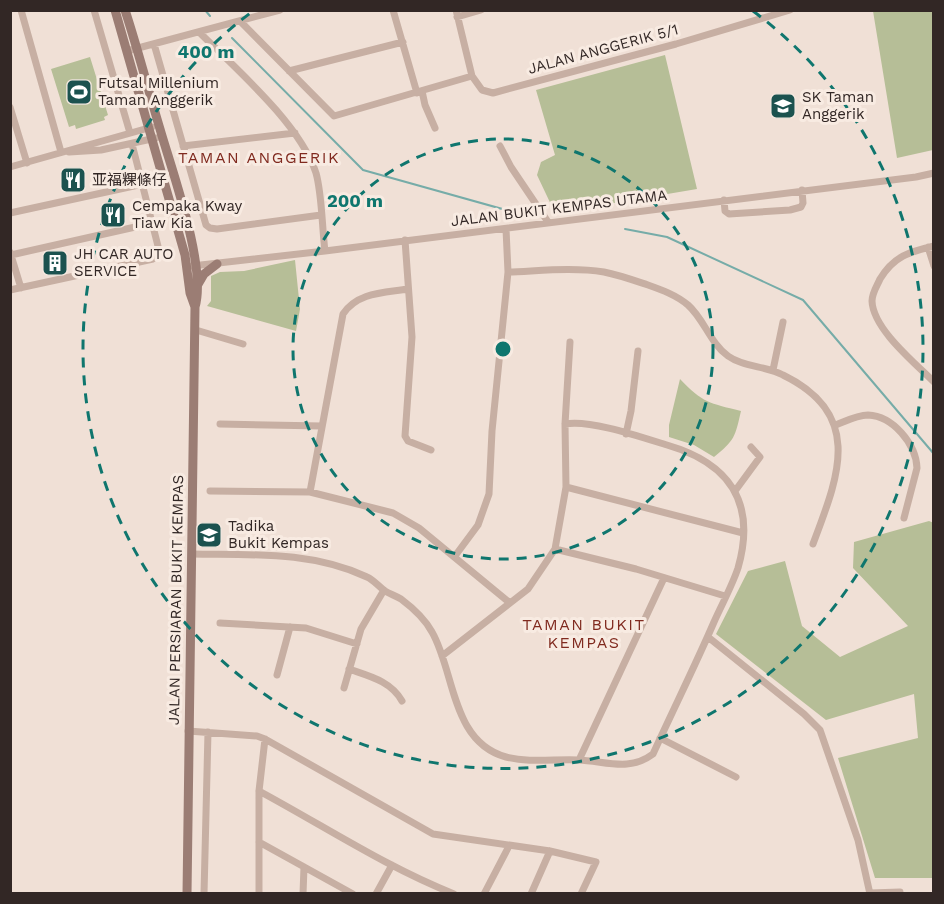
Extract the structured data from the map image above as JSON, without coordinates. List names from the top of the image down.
{
  "streets": {
    "street": ["JALAN ANGGERIK 5/1", "JALAN BUKIT KEMPAS UTAMA", "JALAN PERSIARAN BUKIT KEMPAS"]
  },
  "crossings": [
    ["JALAN BUKIT KEMPAS UTAMA", "JALAN PERSIARAN BUKIT KEMPAS"]
  ],
  "districts": ["TAMAN ANGGERIK", "TAMAN BUKIT KEMPAS"],
  "places": {
    "sports": ["Futsal Millenium Taman Anggerik"],
    "school or university": ["SK Taman Anggerik", "Tadika Bukit Kempas"],
    "restaurant": ["亚福粿條仔", "Cempaka Kway Tiaw Kia"],
    "building": ["JH CAR AUTO SERVICE"]
  },
  "rings": ["400 m", "200 m"]
}
